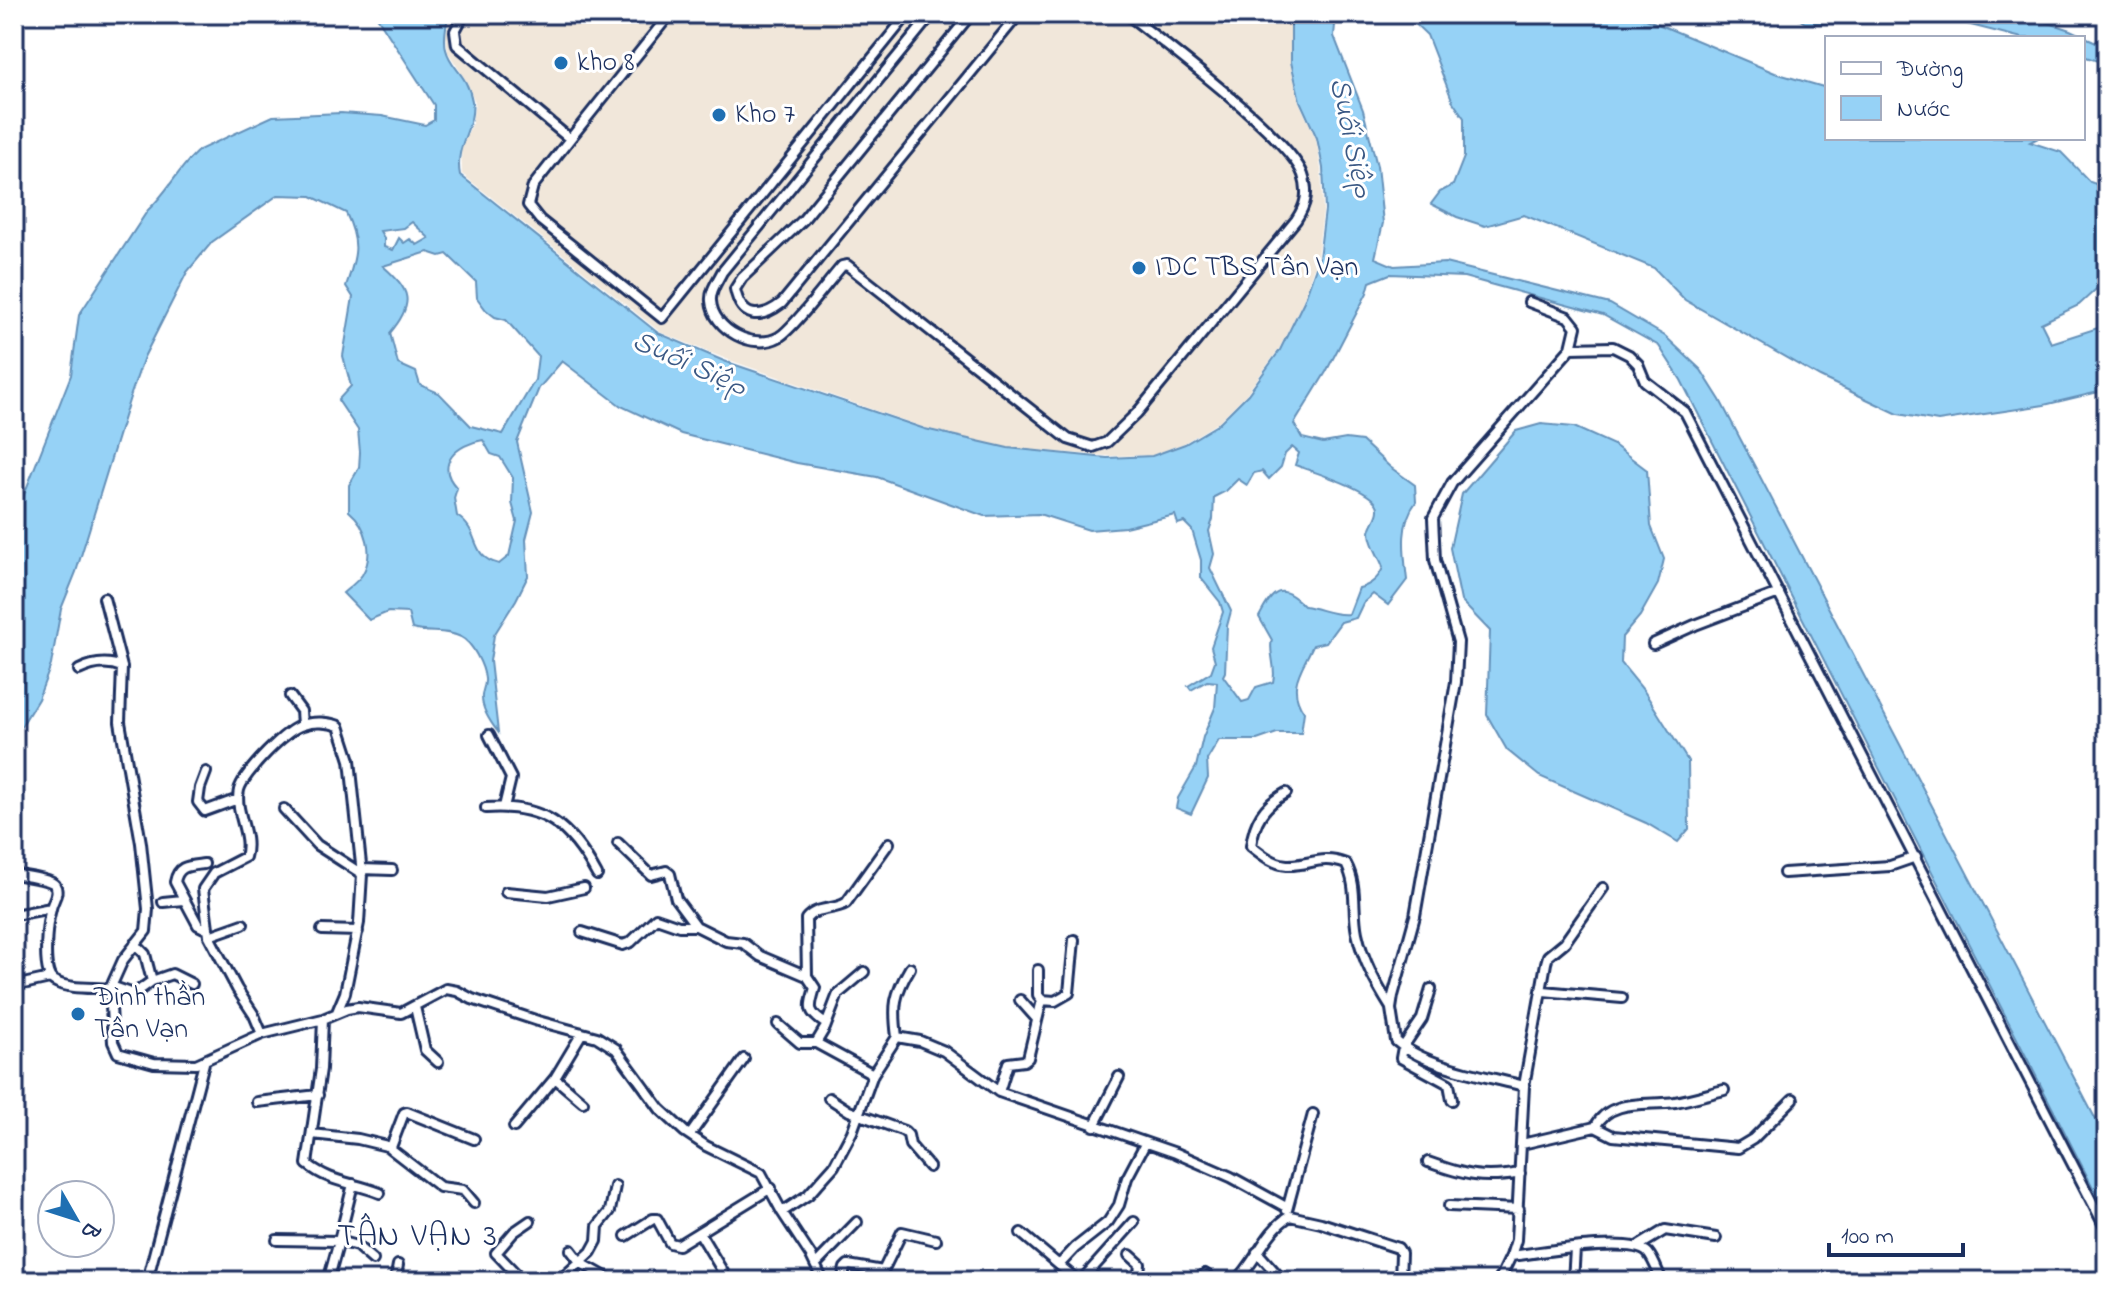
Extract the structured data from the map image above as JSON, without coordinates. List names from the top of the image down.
{
  "districts": ["TÂN VẠN 3"],
  "water": ["Suối Siệp"],
  "places": [
    "kho 8",
    "Kho 7",
    "IDC TBS Tân Vạn",
    "Đình thần Tân Vạn"
  ],
  "legend": ["Đường", "Nước"],
  "scale_bar": "100 m",
  "north": "bottom right"
}
